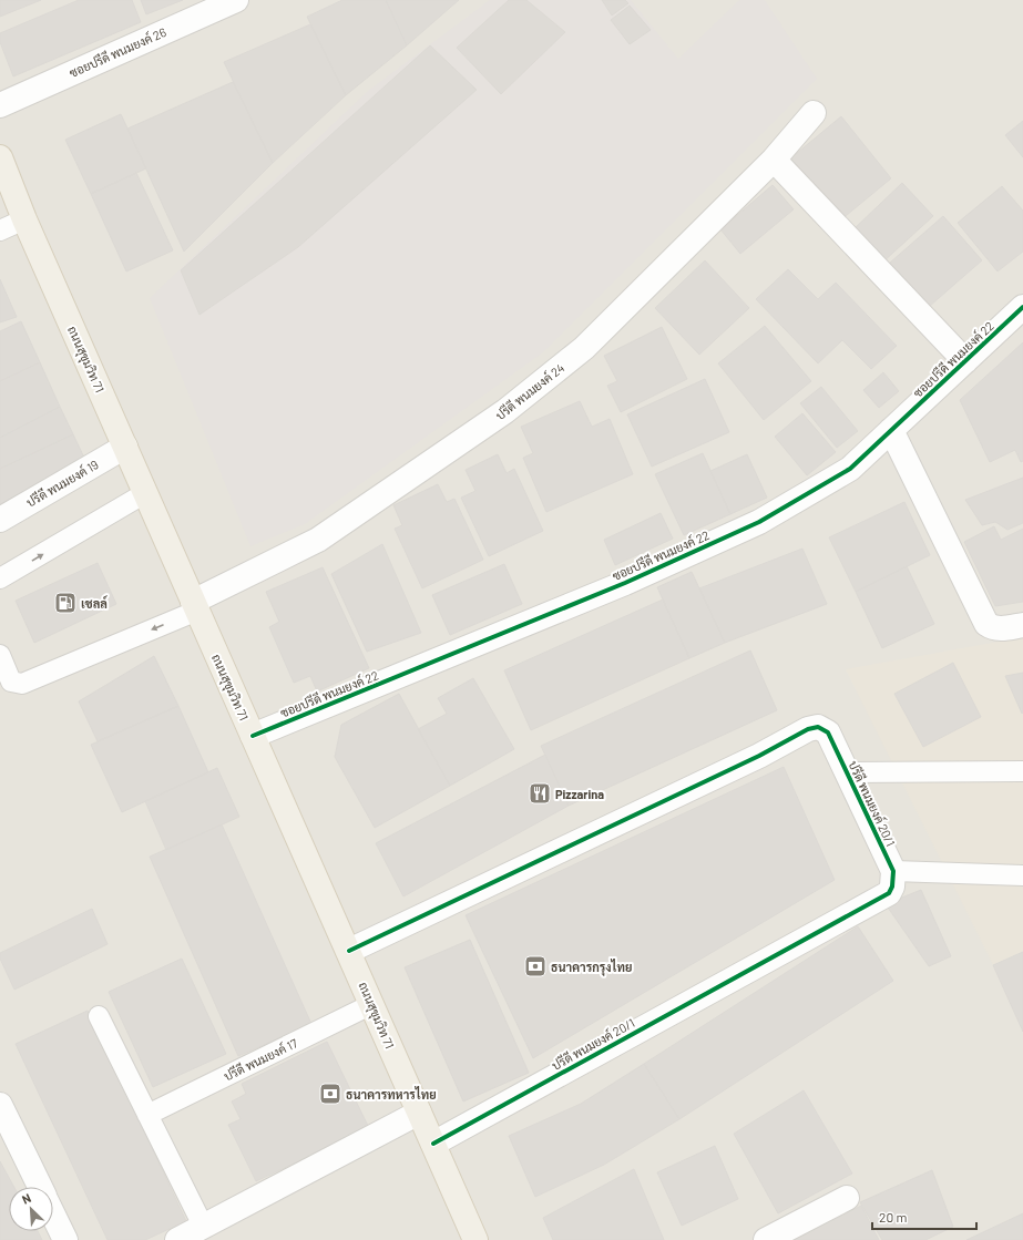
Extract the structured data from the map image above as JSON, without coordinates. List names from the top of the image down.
{
  "streets": {
    "main road": ["ถนนสุขุมวิท 71"],
    "street": [
      "ซอยปรีดี พนมยงค์ 26",
      "ซอยปรีดี พนมยงค์ 22",
      "ปรีดี พนมยงค์ 24",
      "ปรีดี พนมยงค์ 19",
      "ปรีดี พนมยงค์ 20/1"
    ],
    "lane": ["ปรีดี พนมยงค์ 17"]
  },
  "crossings": [
    ["ถนนสุขุมวิท 71", "ซอยปรีดี พนมยงค์ 22"],
    ["ถนนสุขุมวิท 71", "ปรีดี พนมยงค์ 24"],
    ["ถนนสุขุมวิท 71", "ปรีดี พนมยงค์ 19"],
    ["ถนนสุขุมวิท 71", "ปรีดี พนมยงค์ 20/1"],
    ["ถนนสุขุมวิท 71", "ปรีดี พนมยงค์ 17"]
  ],
  "places": {
    "fuel station": ["เชลล์"],
    "restaurant": ["Pizzarina"],
    "bank": ["ธนาคารกรุงไทย", "ธนาคารทหารไทย"]
  },
  "scale_bar": "20 m",
  "north": "top left"
}
